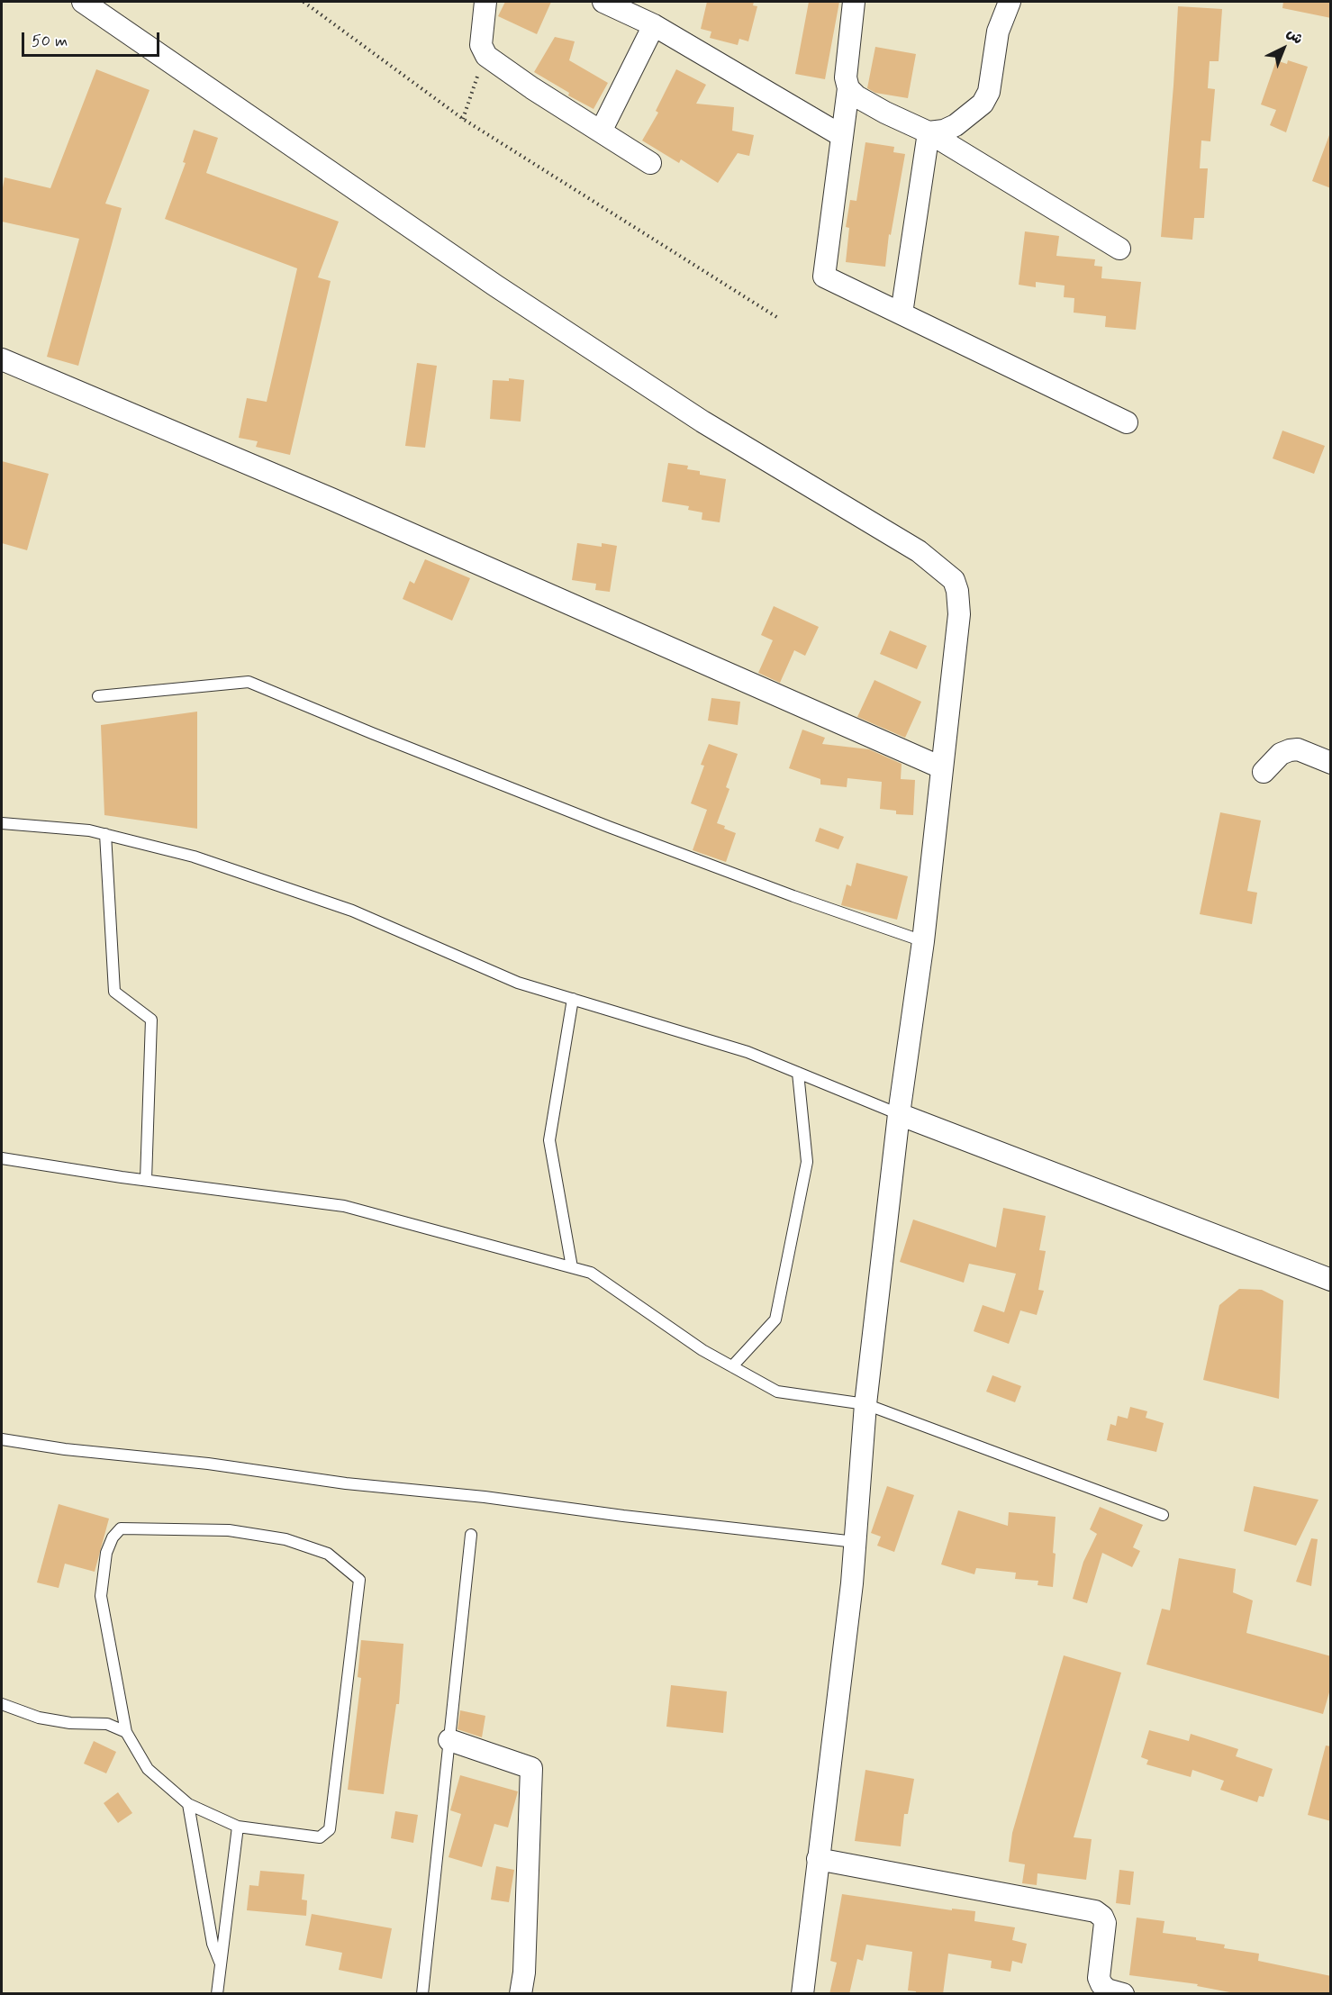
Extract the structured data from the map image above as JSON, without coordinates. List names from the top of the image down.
{
  "scale_bar": "50 m",
  "north": "top right"
}
